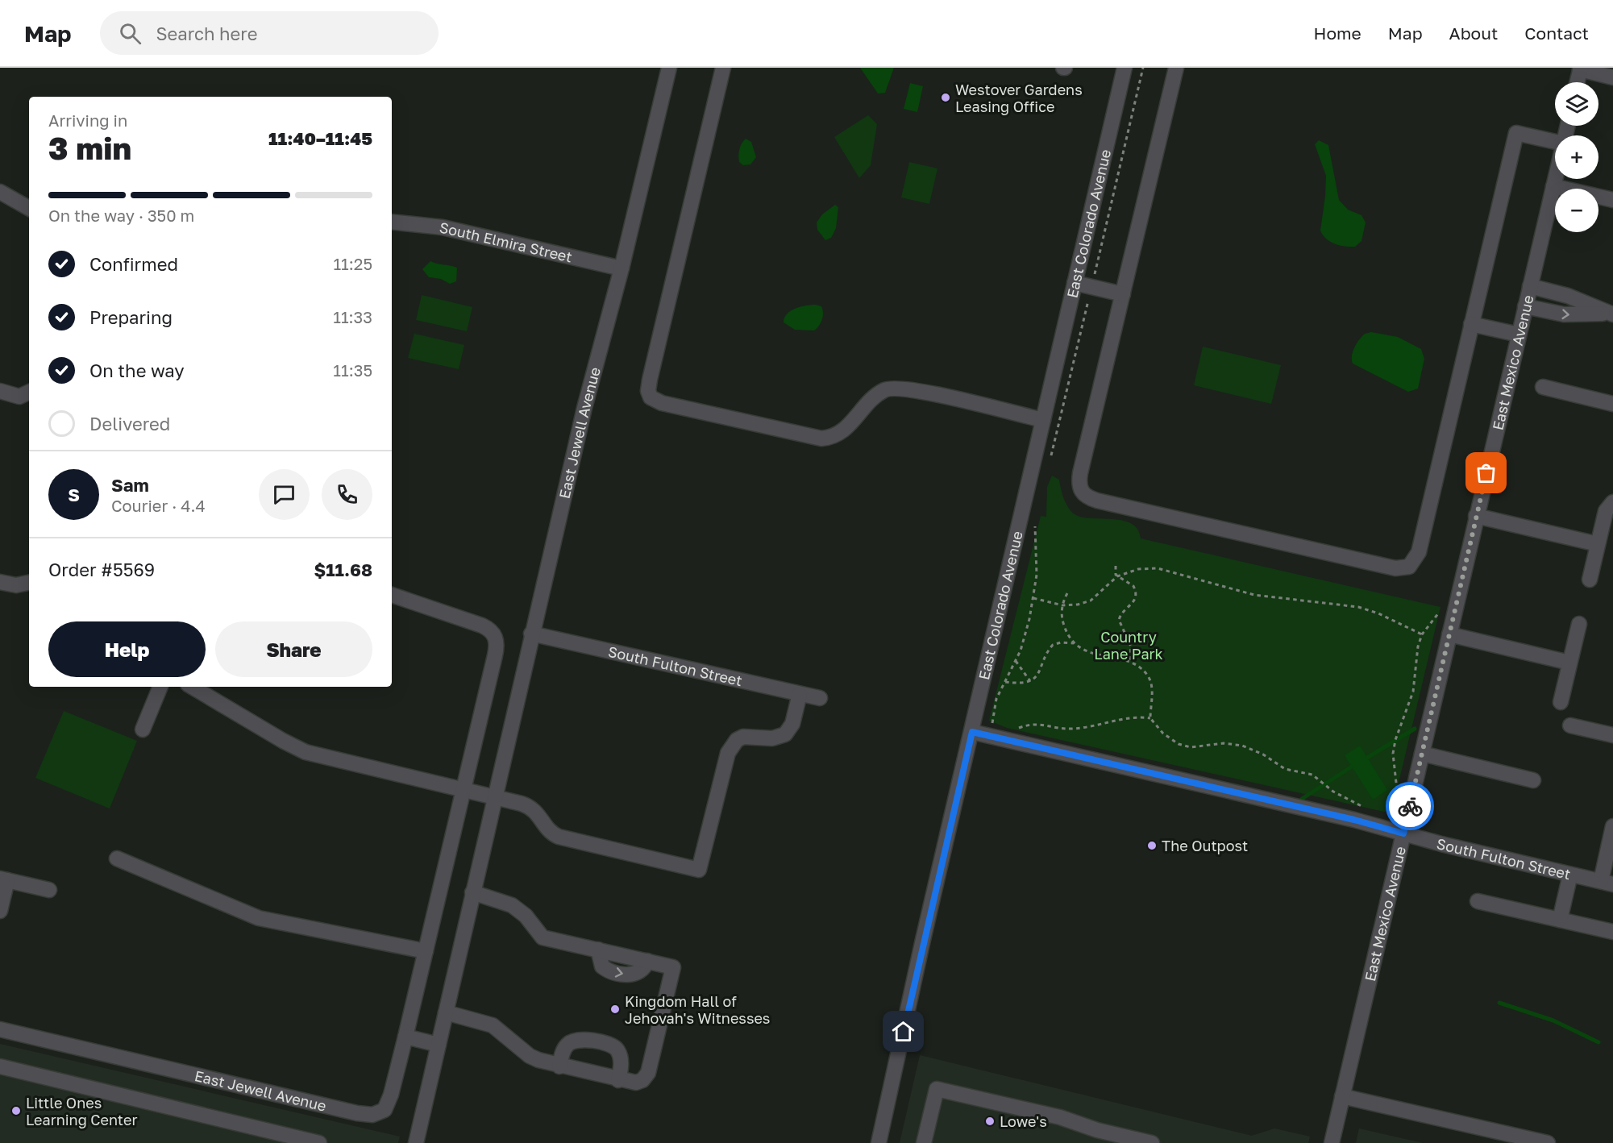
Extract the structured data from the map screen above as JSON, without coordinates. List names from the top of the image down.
{
  "streets": {
    "street": [
      "East Colorado Avenue",
      "South Elmira Street",
      "East Mexico Avenue",
      "East Jewell Avenue",
      "South Fulton Street"
    ]
  },
  "crossings": [
    ["East Colorado Avenue", "South Fulton Street"],
    ["South Elmira Street", "East Jewell Avenue"],
    ["East Mexico Avenue", "South Fulton Street"],
    ["East Jewell Avenue", "South Fulton Street"]
  ],
  "parks": ["Country Lane Park"],
  "places": [
    "Westover Gardens Leasing Office",
    "The Outpost",
    "Kingdom Hall of Jehovah's Witnesses",
    "Little Ones Learning Center",
    "Lowe's"
  ],
  "page": {
    "header": "Map",
    "search": "Search here",
    "nav": [
      "Home",
      "Map",
      "About",
      "Contact"
    ],
    "map_buttons": ["+", "−"],
    "heading": ["3 min", "Arriving in", "11:40–11:45"],
    "panel": [
      "Sam",
      "Courier · 4.4",
      "Order #5569",
      "$11.68"
    ],
    "bar": "On the way · 350 m",
    "list": [
      ["Confirmed", "11:25"],
      ["Preparing", "11:33"],
      ["On the way", "11:35"],
      "Delivered"
    ],
    "round": "S",
    "buttons": ["Help", "Share"]
  }
}
